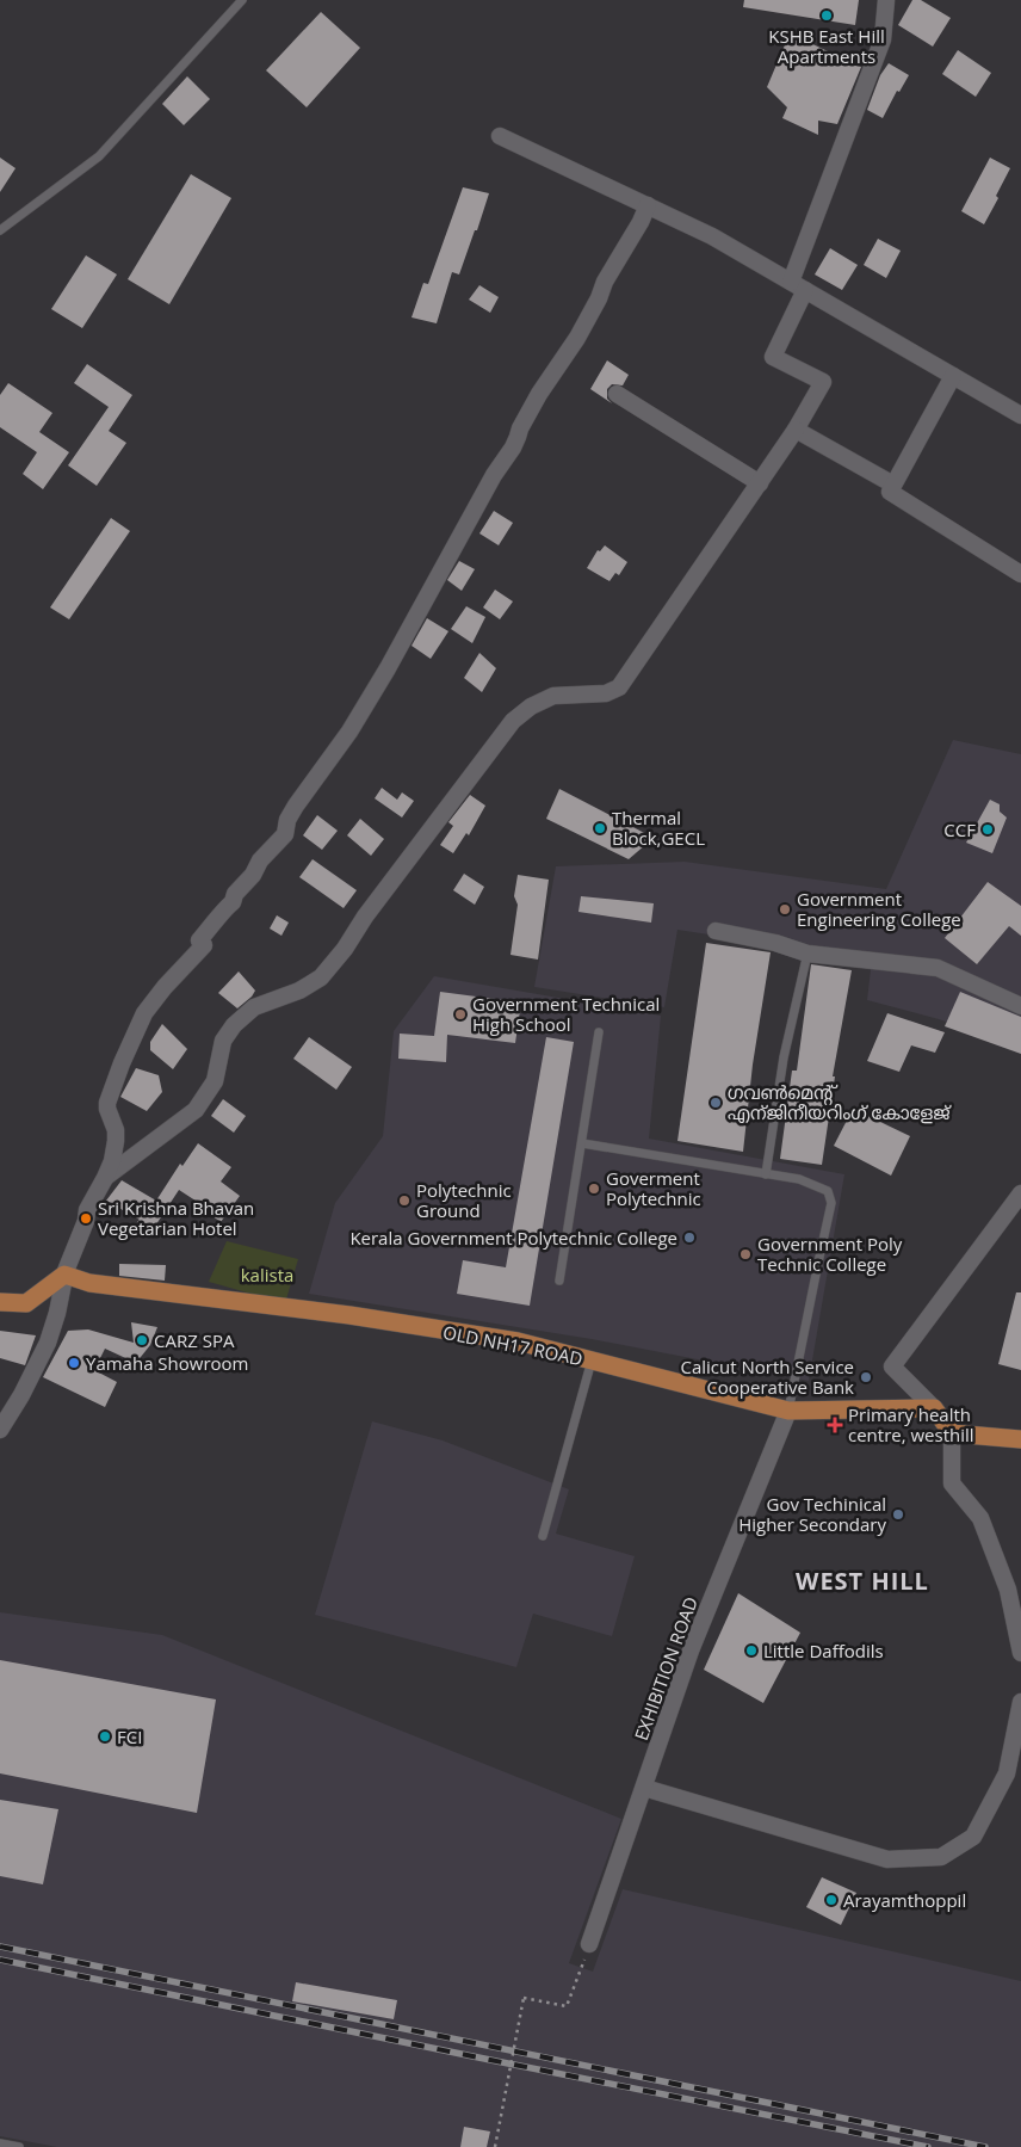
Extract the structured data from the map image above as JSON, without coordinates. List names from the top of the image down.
{
  "streets": {
    "main road": ["OLD NH17 ROAD"],
    "street": ["EXHIBITION ROAD"]
  },
  "crossings": [
    ["OLD NH17 ROAD", "EXHIBITION ROAD"]
  ],
  "districts": ["WEST HILL"],
  "parks": ["kalista"],
  "places": {
    "other": [
      "KSHB East Hill Apartments",
      "Thermal Block,GECL",
      "CCF",
      "Government Engineering College",
      "Government Technical High School",
      "ഗവൺമെന്റ് എന്ജിനീയറിംഗ് കോളേജ്",
      "Goverment Polytechnic",
      "Polytechnic Ground",
      "Sri Krishna Bhavan Vegetarian Hotel",
      "Kerala Government Polytechnic College",
      "Government Poly Technic College",
      "CARZ SPA",
      "Yamaha Showroom",
      "Calicut North Service Cooperative Bank",
      "Gov Techinical Higher Secondary",
      "Little Daffodils",
      "FCI",
      "Arayamthoppil"
    ],
    "health": ["Primary health centre, westhill"]
  }
}
